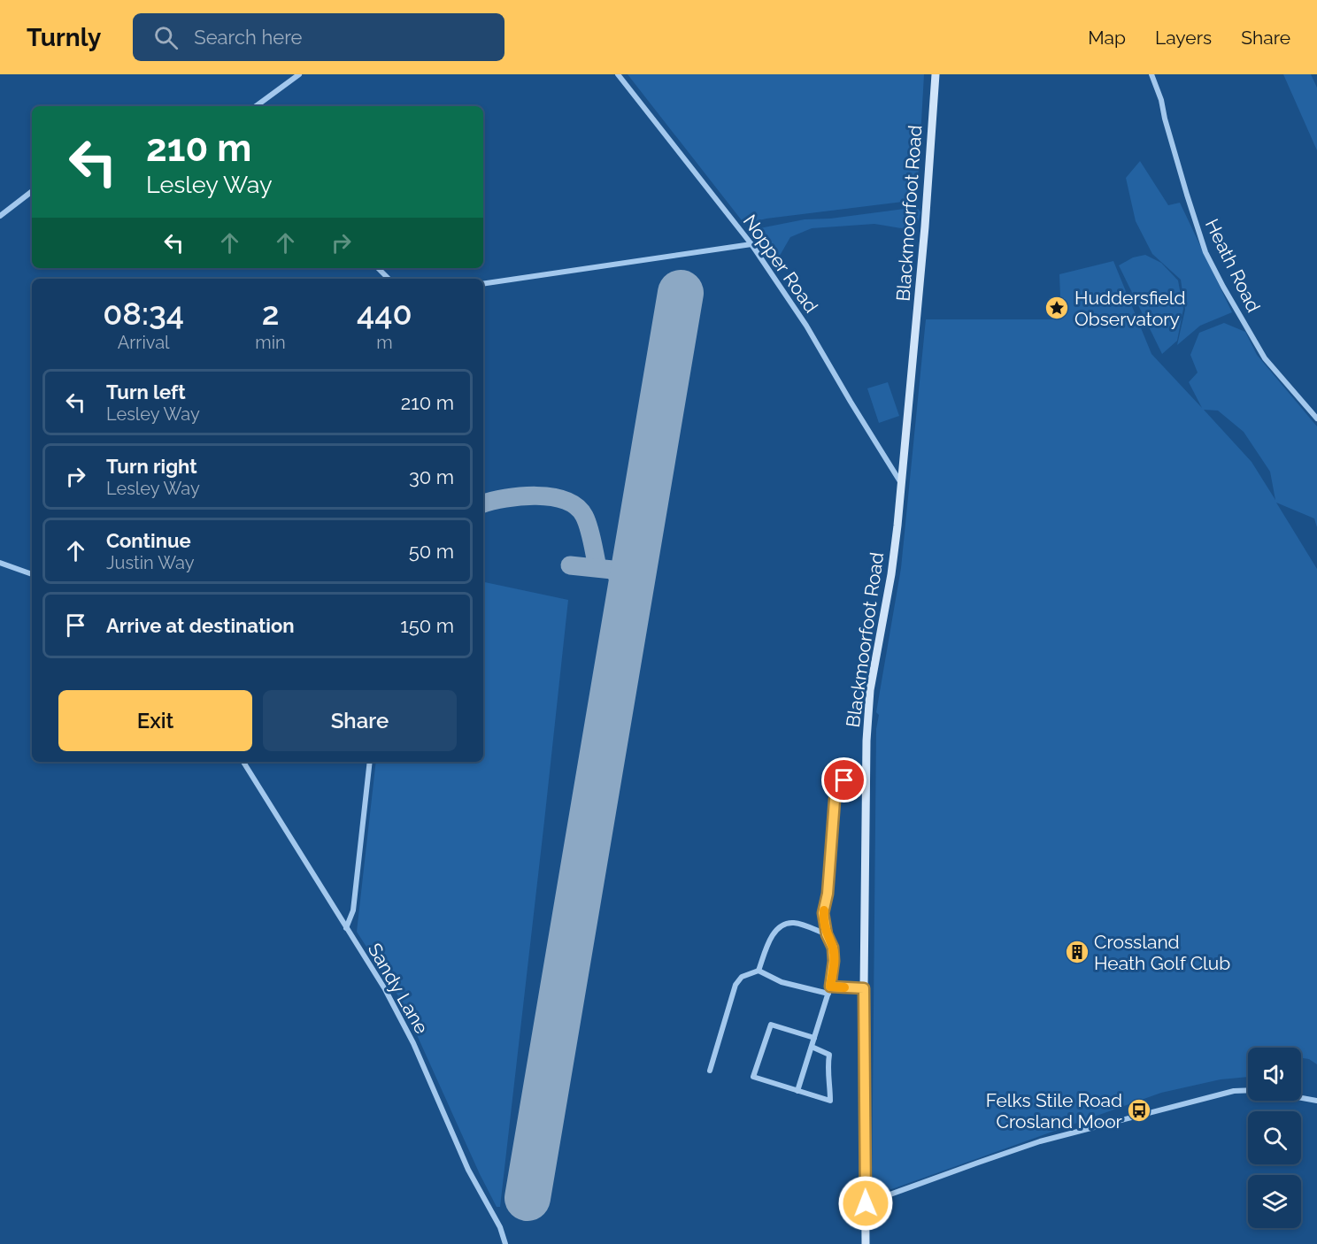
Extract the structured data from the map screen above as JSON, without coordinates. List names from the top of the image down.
{
  "streets": {
    "street": [
      "Blackmoorfoot Road",
      "Nopper Road",
      "Heath Road",
      "Sandy Lane"
    ]
  },
  "crossings": [
    ["Blackmoorfoot Road", "Nopper Road"]
  ],
  "places": {
    "place": ["Huddersfield Observatory"],
    "building": ["Crossland Heath Golf Club"],
    "bus stop": ["Felks Stile Road Crosland Moor"]
  },
  "page": {
    "header": "Turnly",
    "search": "Search here",
    "nav": ["Map", "Layers", "Share"],
    "turn": ["210 m", "Lesley Way"],
    "eta": [
      "08:34",
      "Arrival",
      "2",
      "min",
      "440",
      "m"
    ],
    "list": [
      {
        "name": "Turn left",
        "note": "Lesley Way",
        "value": "210 m"
      },
      {
        "name": "Turn right",
        "note": "Lesley Way",
        "value": "30 m"
      },
      {
        "name": "Continue",
        "note": "Justin Way",
        "value": "50 m"
      },
      {
        "name": "Arrive at destination",
        "value": "150 m"
      }
    ],
    "buttons": ["Exit", "Share"]
  }
}
